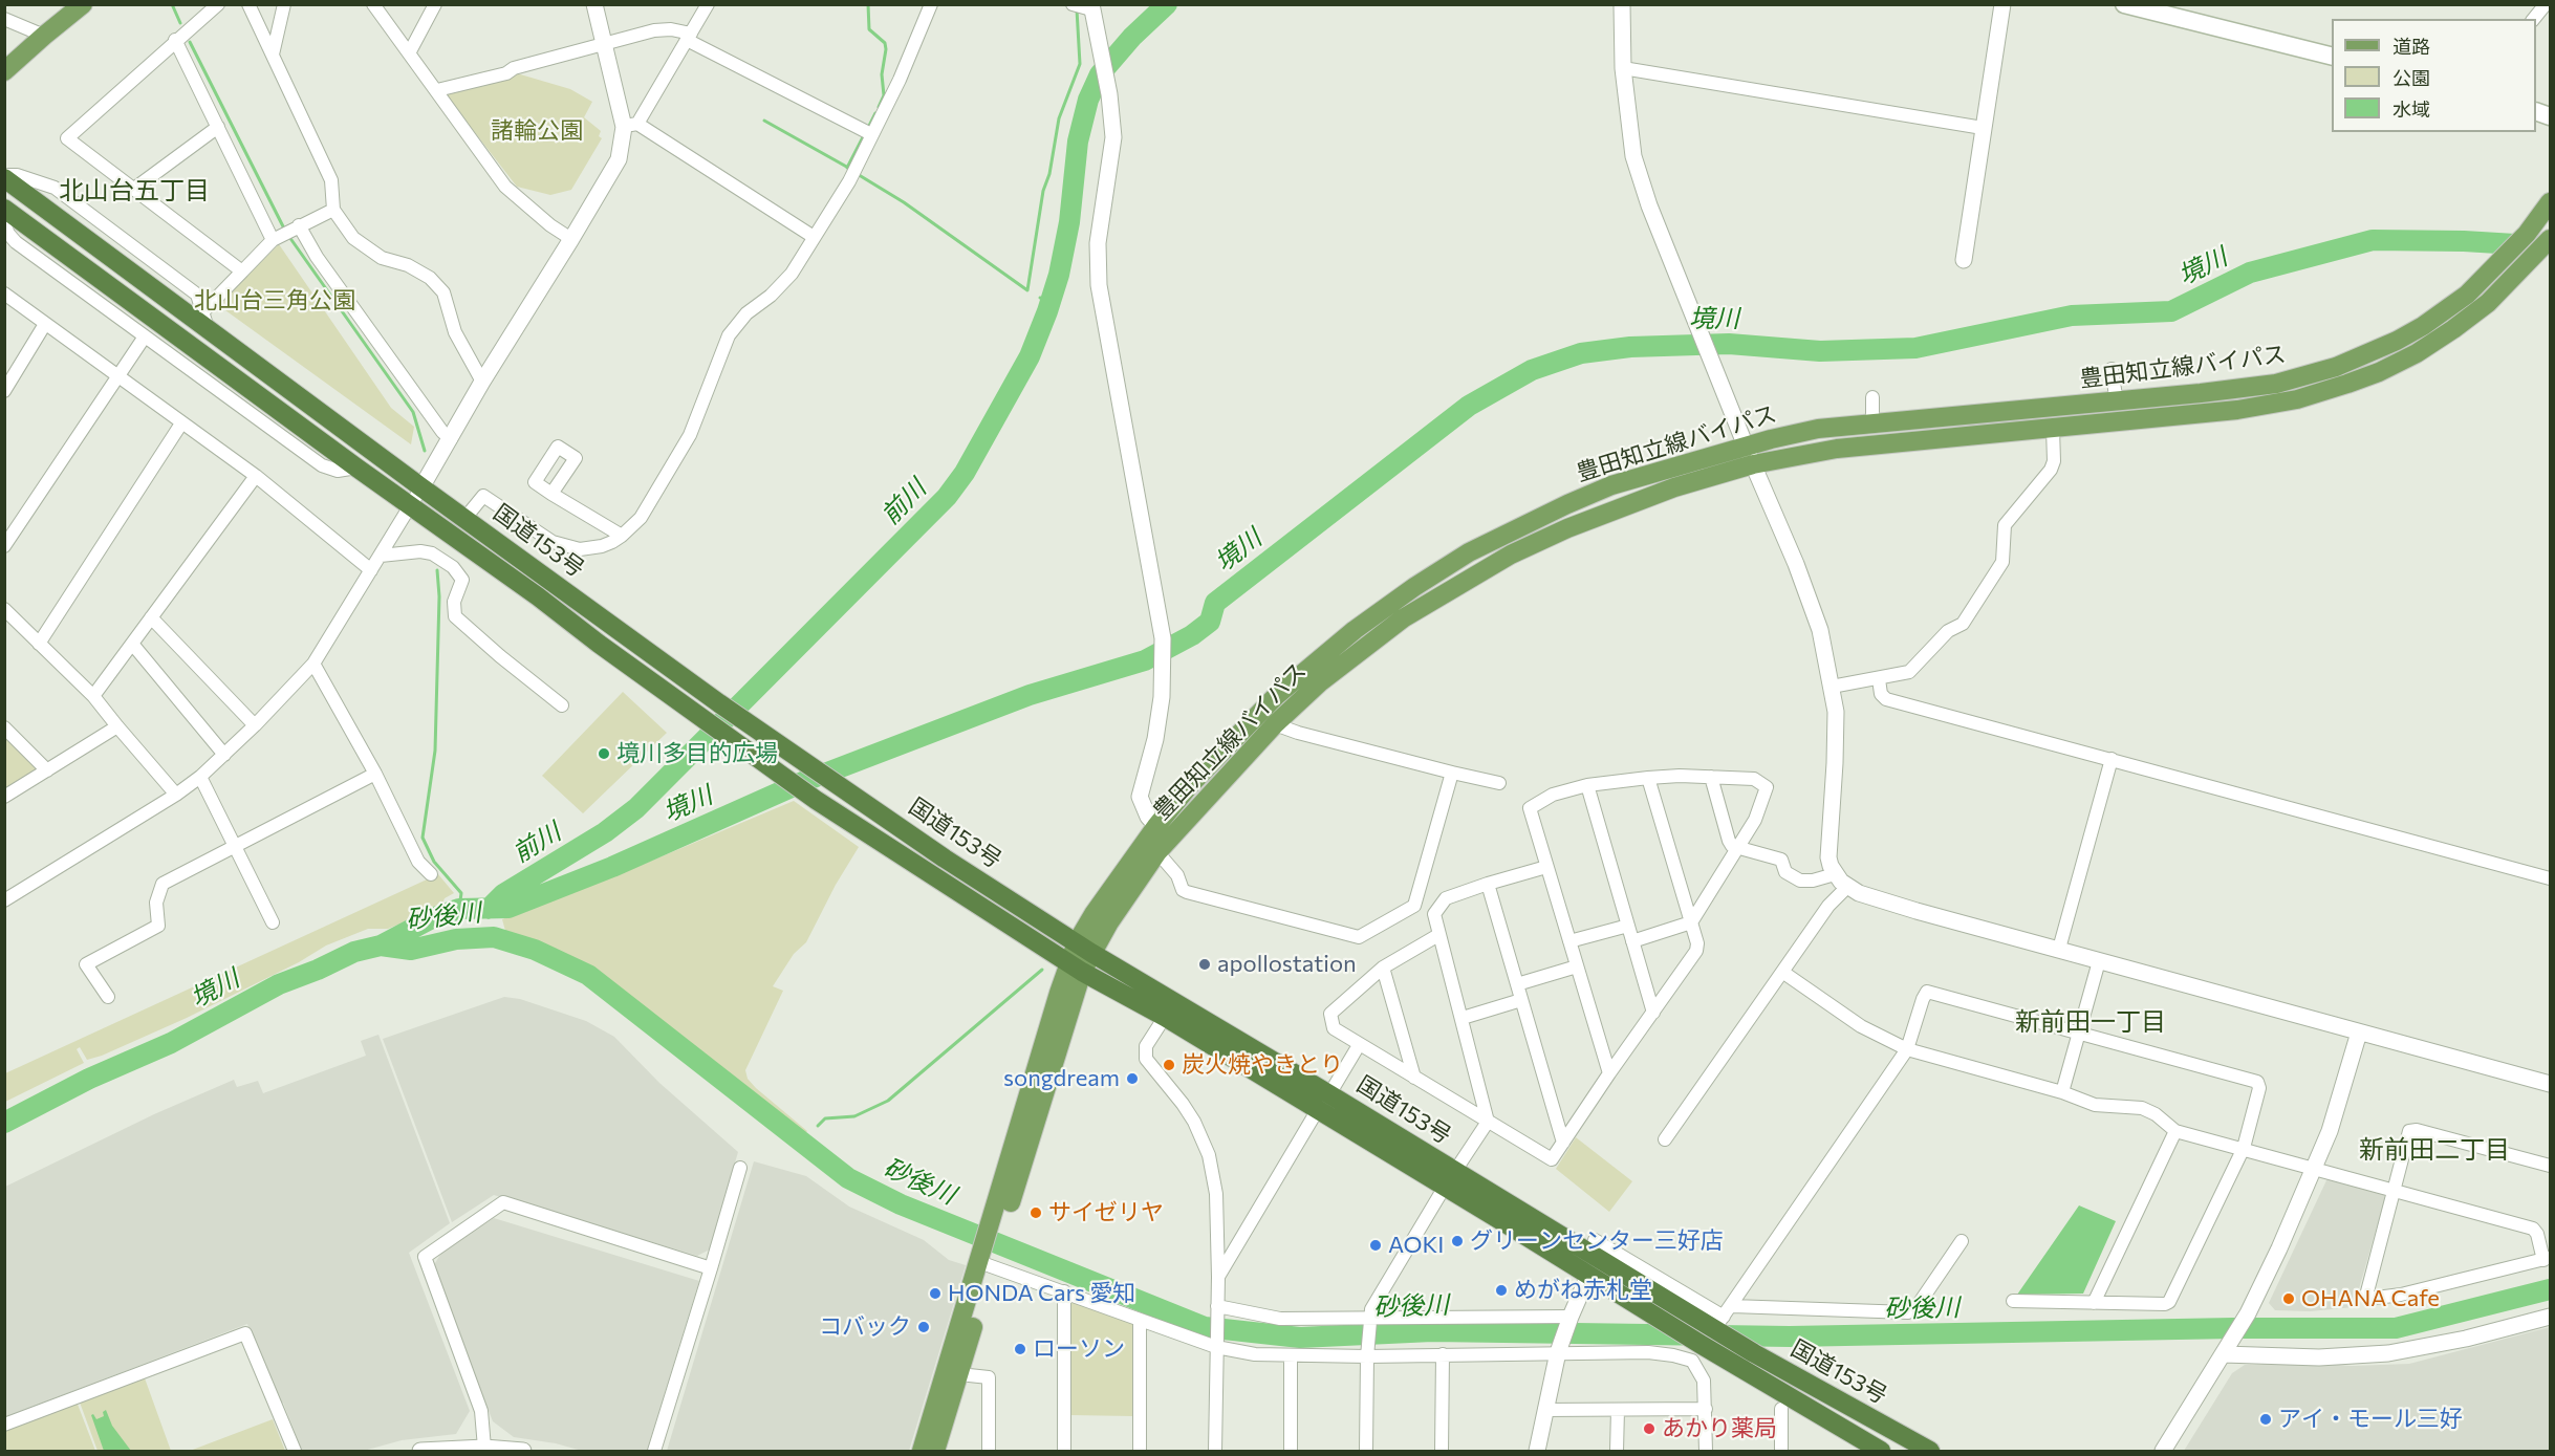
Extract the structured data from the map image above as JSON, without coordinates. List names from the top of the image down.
{
  "streets": {
    "highway": ["国道153号"],
    "main road": ["豊田知立線バイパス"]
  },
  "crossings": [
    ["豊田知立線バイパス", "国道153号"]
  ],
  "districts": ["北山台五丁目", "新前田一丁目", "新前田二丁目"],
  "water": ["境川", "前川", "砂後川"],
  "parks": ["諸輪公園", "北山台三角公園"],
  "places": [
    "境川多目的広場",
    "apollostation",
    "炭火焼やきとり",
    "songdream",
    "サイゼリヤ",
    "グリーンセンター三好店",
    "AOKI",
    "めがね赤札堂",
    "HONDA Cars 愛知",
    "OHANA Cafe",
    "コバック",
    "ローソン",
    "アイ・モール三好",
    "あかり薬局"
  ],
  "legend": ["道路", "公園", "水域"]
}
